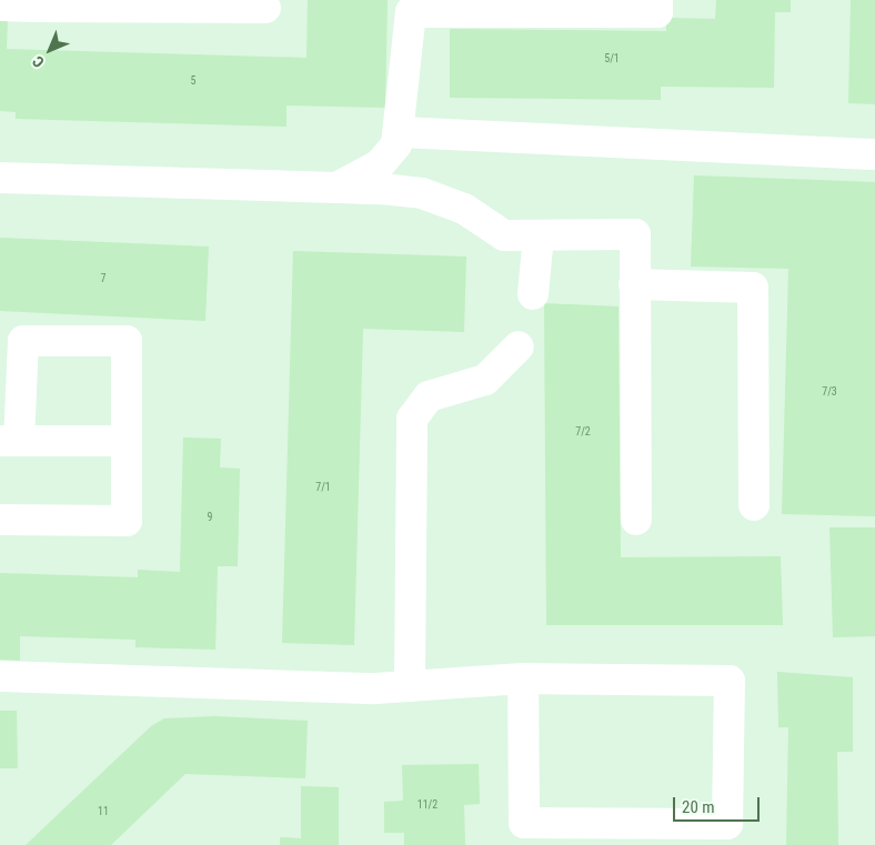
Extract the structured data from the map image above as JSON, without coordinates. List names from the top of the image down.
{
  "house_numbers": [
    "5/1",
    "5",
    "7",
    "7/3",
    "7/2",
    "7/1",
    "9",
    "11/2",
    "11"
  ],
  "scale_bar": "20 m",
  "north": "bottom left"
}
